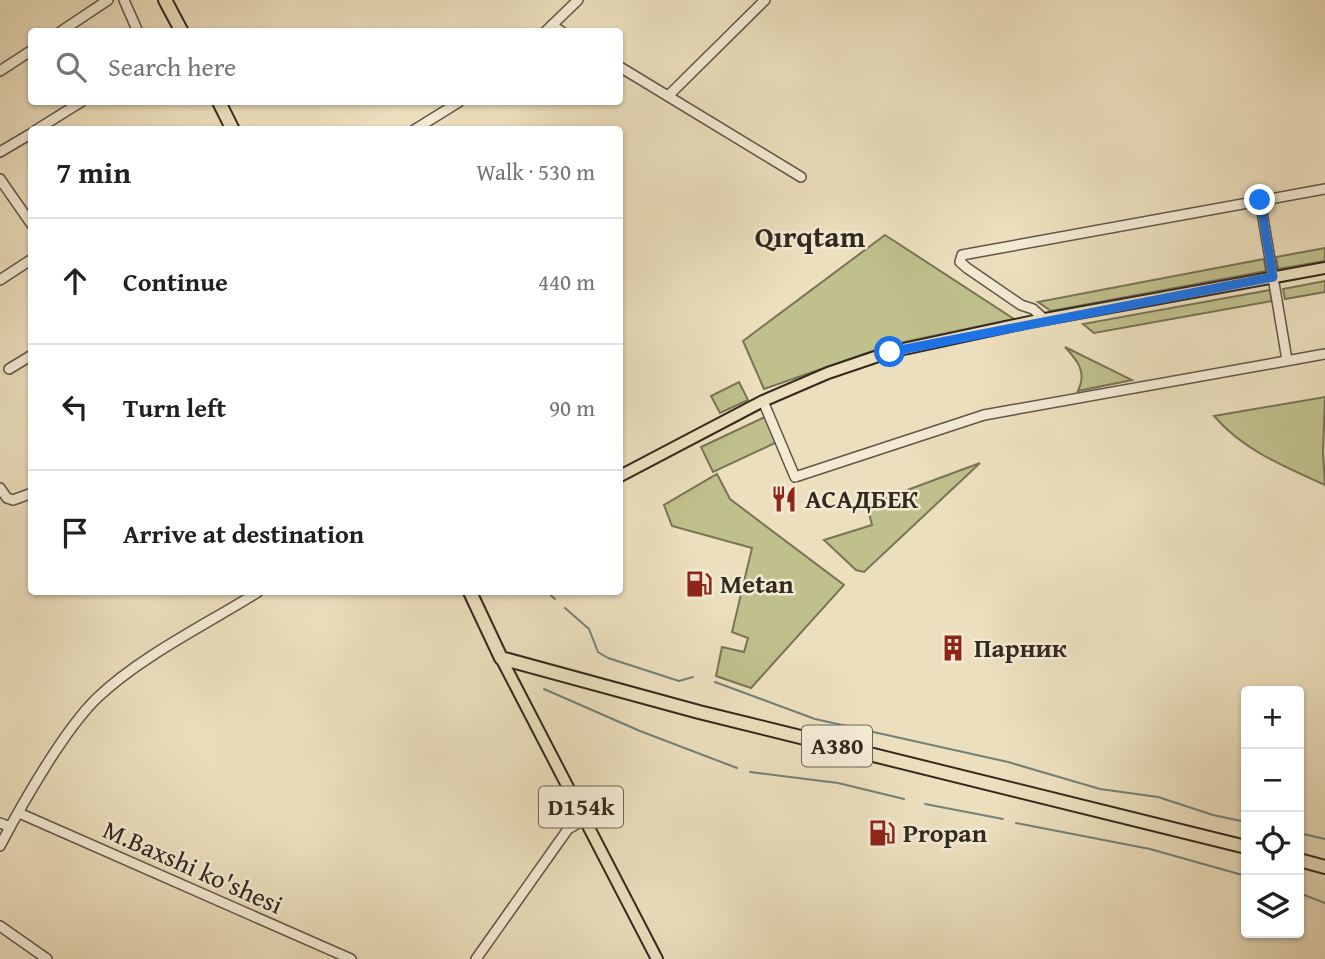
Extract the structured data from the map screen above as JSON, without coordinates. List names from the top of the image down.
{
  "streets": {
    "highway": ["A380"],
    "main road": ["D154k"],
    "street": ["M.Baxshi ko'shesi"]
  },
  "crossings": [
    ["A380", "D154k"]
  ],
  "districts": ["Qırqtam"],
  "places": {
    "restaurant": ["АСАДБЕК"],
    "fuel station": ["Metan", "Propan"],
    "building": ["Парник"]
  },
  "page": {
    "search": "Search here",
    "heading": ["7 min", "Walk · 530 m"],
    "list": [
      ["Continue", "440 m"],
      ["Turn left", "90 m"],
      "Arrive at destination"
    ],
    "map_buttons": ["+", "−"]
  }
}
